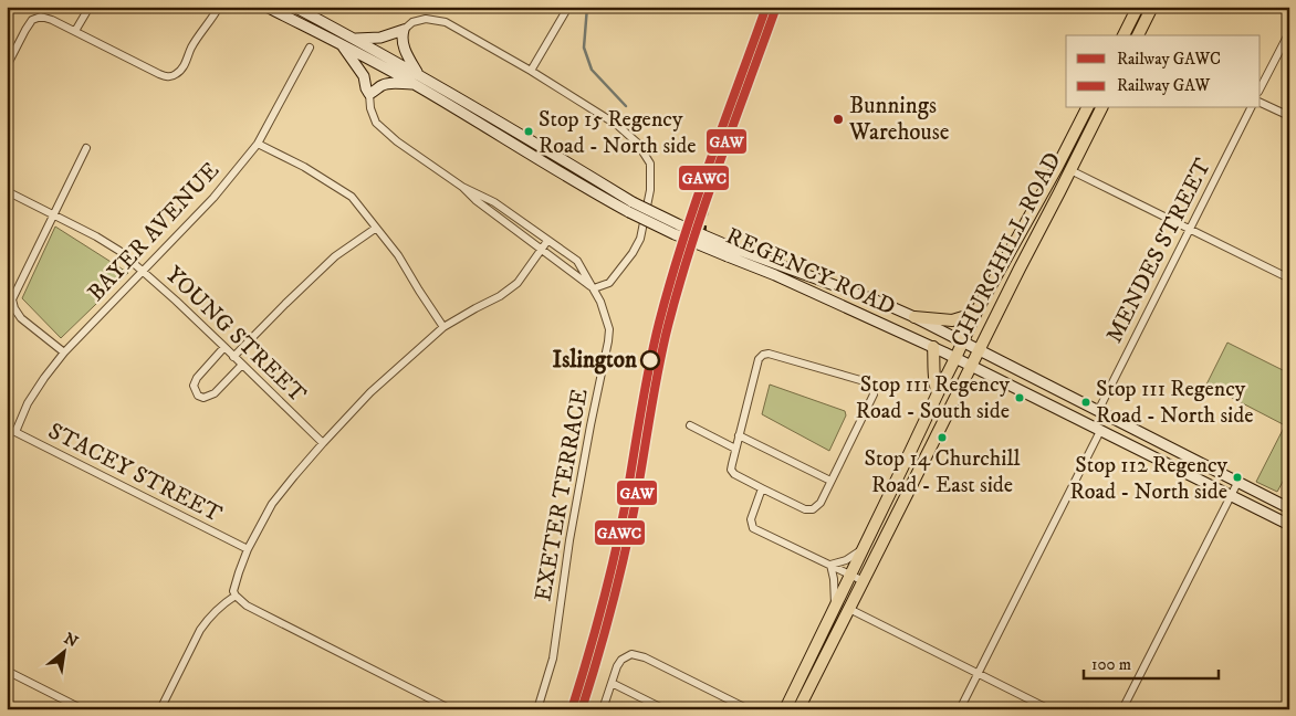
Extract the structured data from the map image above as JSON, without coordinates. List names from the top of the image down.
{
  "streets": {
    "main road": ["CHURCHILL ROAD", "REGENCY ROAD"],
    "street": [
      "BAYER AVENUE",
      "MENDES STREET",
      "YOUNG STREET",
      "STACEY STREET",
      "EXETER TERRACE"
    ]
  },
  "crossings": [
    ["BAYER AVENUE", "YOUNG STREET"],
    ["BAYER AVENUE", "STACEY STREET"],
    ["CHURCHILL ROAD", "REGENCY ROAD"],
    ["MENDES STREET", "REGENCY ROAD"]
  ],
  "places": [
    "Bunnings Warehouse",
    "Stop 15 Regency Road - North side",
    "Islington",
    "Stop 111 Regency Road - South side",
    "Stop 111 Regency Road - North side",
    "Stop 14 Churchill Road - East side",
    "Stop 112 Regency Road - North side"
  ],
  "lines": ["rail line GAWC", "rail line GAW"],
  "legend": ["Railway GAWC", "Railway GAW"],
  "scale_bar": "100 m",
  "north": "top right"
}
